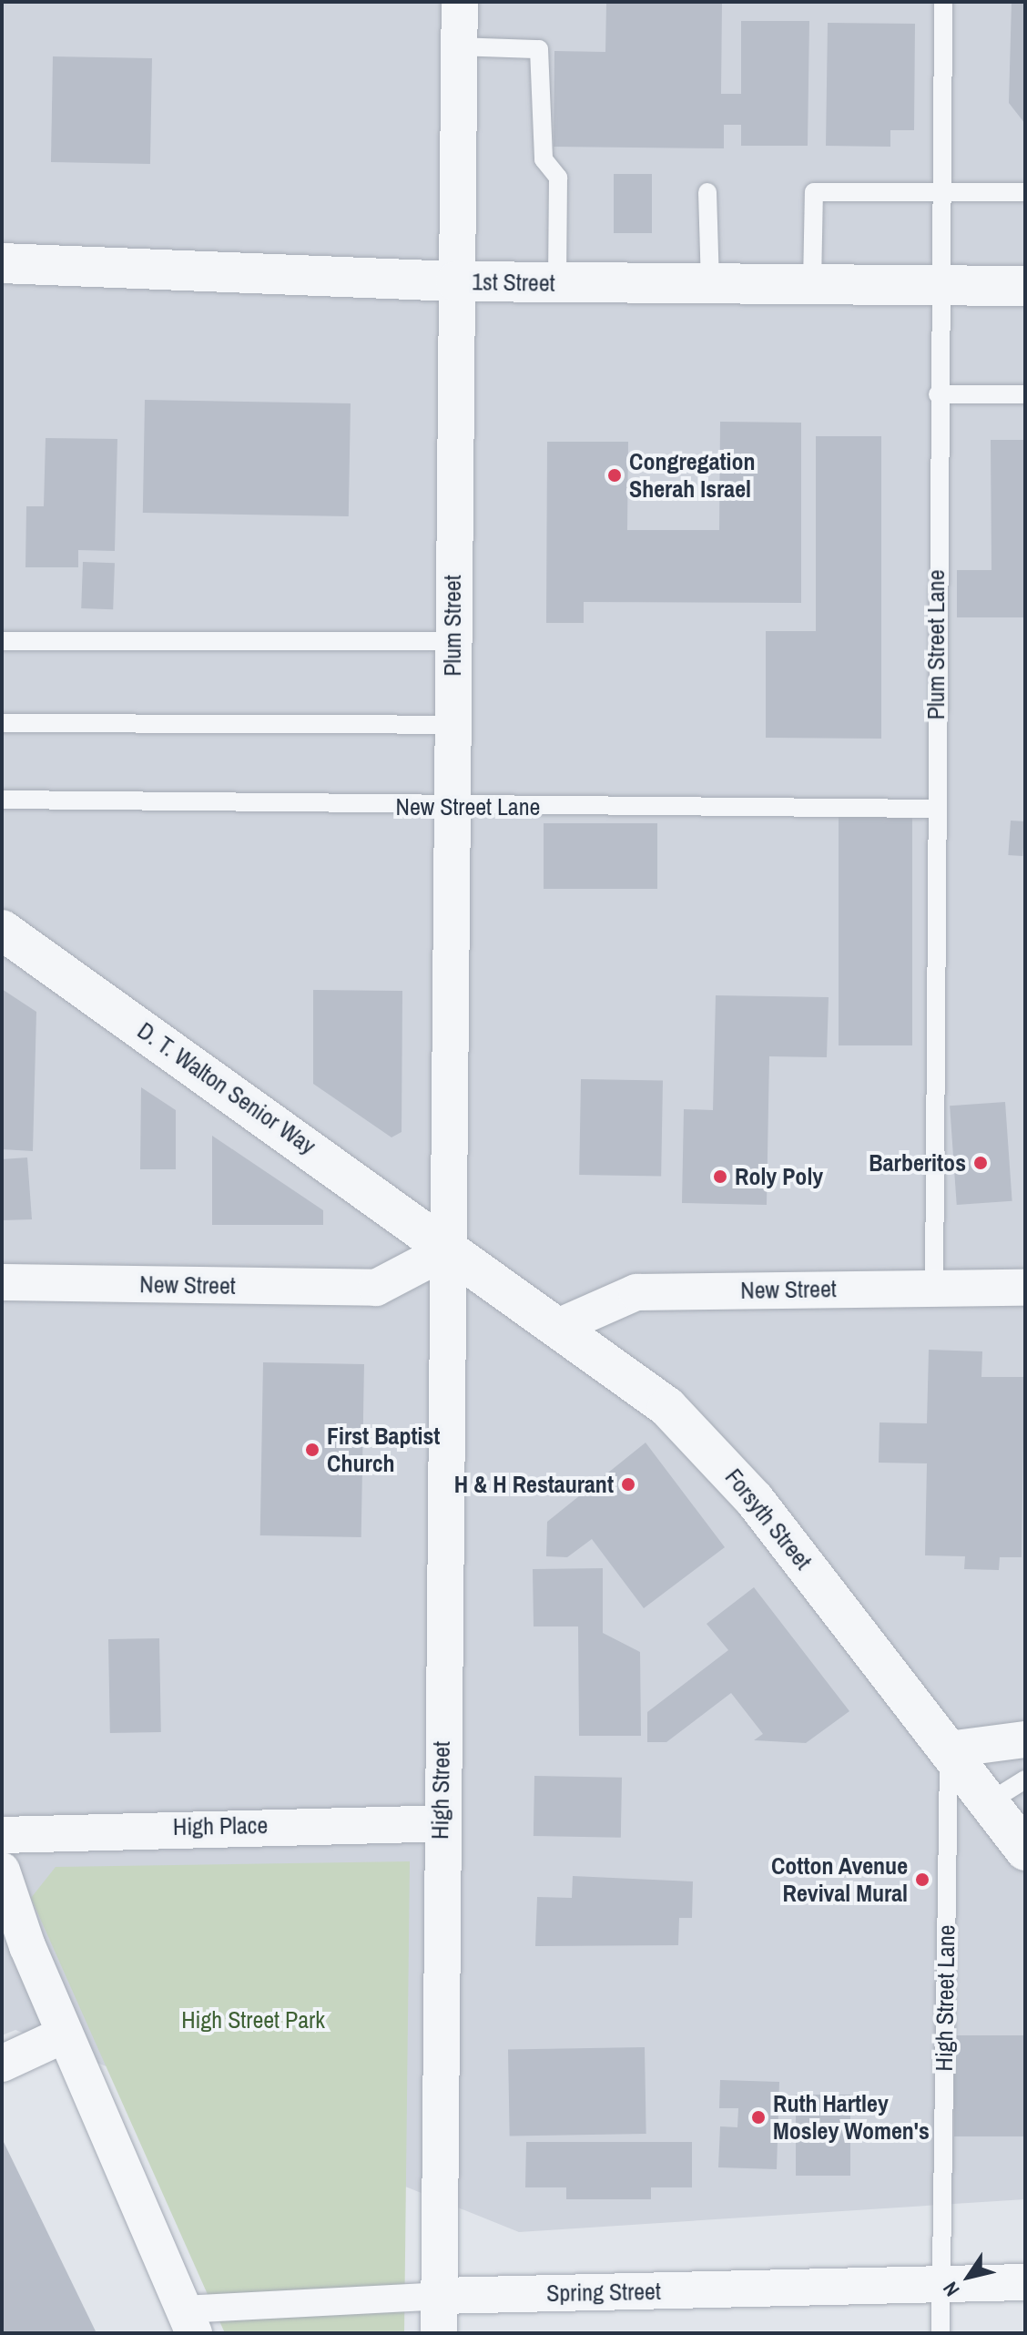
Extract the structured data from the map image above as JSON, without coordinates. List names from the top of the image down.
{
  "streets": {
    "street": [
      "1st Street",
      "Plum Street",
      "D. T. Walton Senior Way",
      "New Street",
      "Forsyth Street",
      "High Street",
      "High Place",
      "Spring Street"
    ],
    "lane": ["Plum Street Lane", "New Street Lane", "High Street Lane"]
  },
  "crossings": [
    ["1st Street", "Plum Street"],
    ["1st Street", "Plum Street Lane"],
    ["Plum Street", "New Street Lane"],
    ["Plum Street", "D. T. Walton Senior Way"],
    ["Plum Street", "New Street"],
    ["Plum Street", "Forsyth Street"],
    ["Plum Street", "High Street"],
    ["Plum Street Lane", "New Street Lane"],
    ["Plum Street Lane", "New Street"],
    ["D. T. Walton Senior Way", "New Street"],
    ["D. T. Walton Senior Way", "Forsyth Street"],
    ["D. T. Walton Senior Way", "High Street"],
    ["New Street", "Forsyth Street"],
    ["New Street", "High Street"],
    ["Forsyth Street", "High Street"],
    ["Forsyth Street", "High Street Lane"],
    ["High Street", "High Place"],
    ["High Street", "Spring Street"],
    ["High Street Lane", "Spring Street"]
  ],
  "parks": ["High Street Park"],
  "places": [
    "Congregation Sherah Israel",
    "Barberitos",
    "Roly Poly",
    "First Baptist Church",
    "H & H Restaurant",
    "Cotton Avenue Revival Mural",
    "Ruth Hartley Mosley Women's"
  ],
  "north": "bottom left"
}
